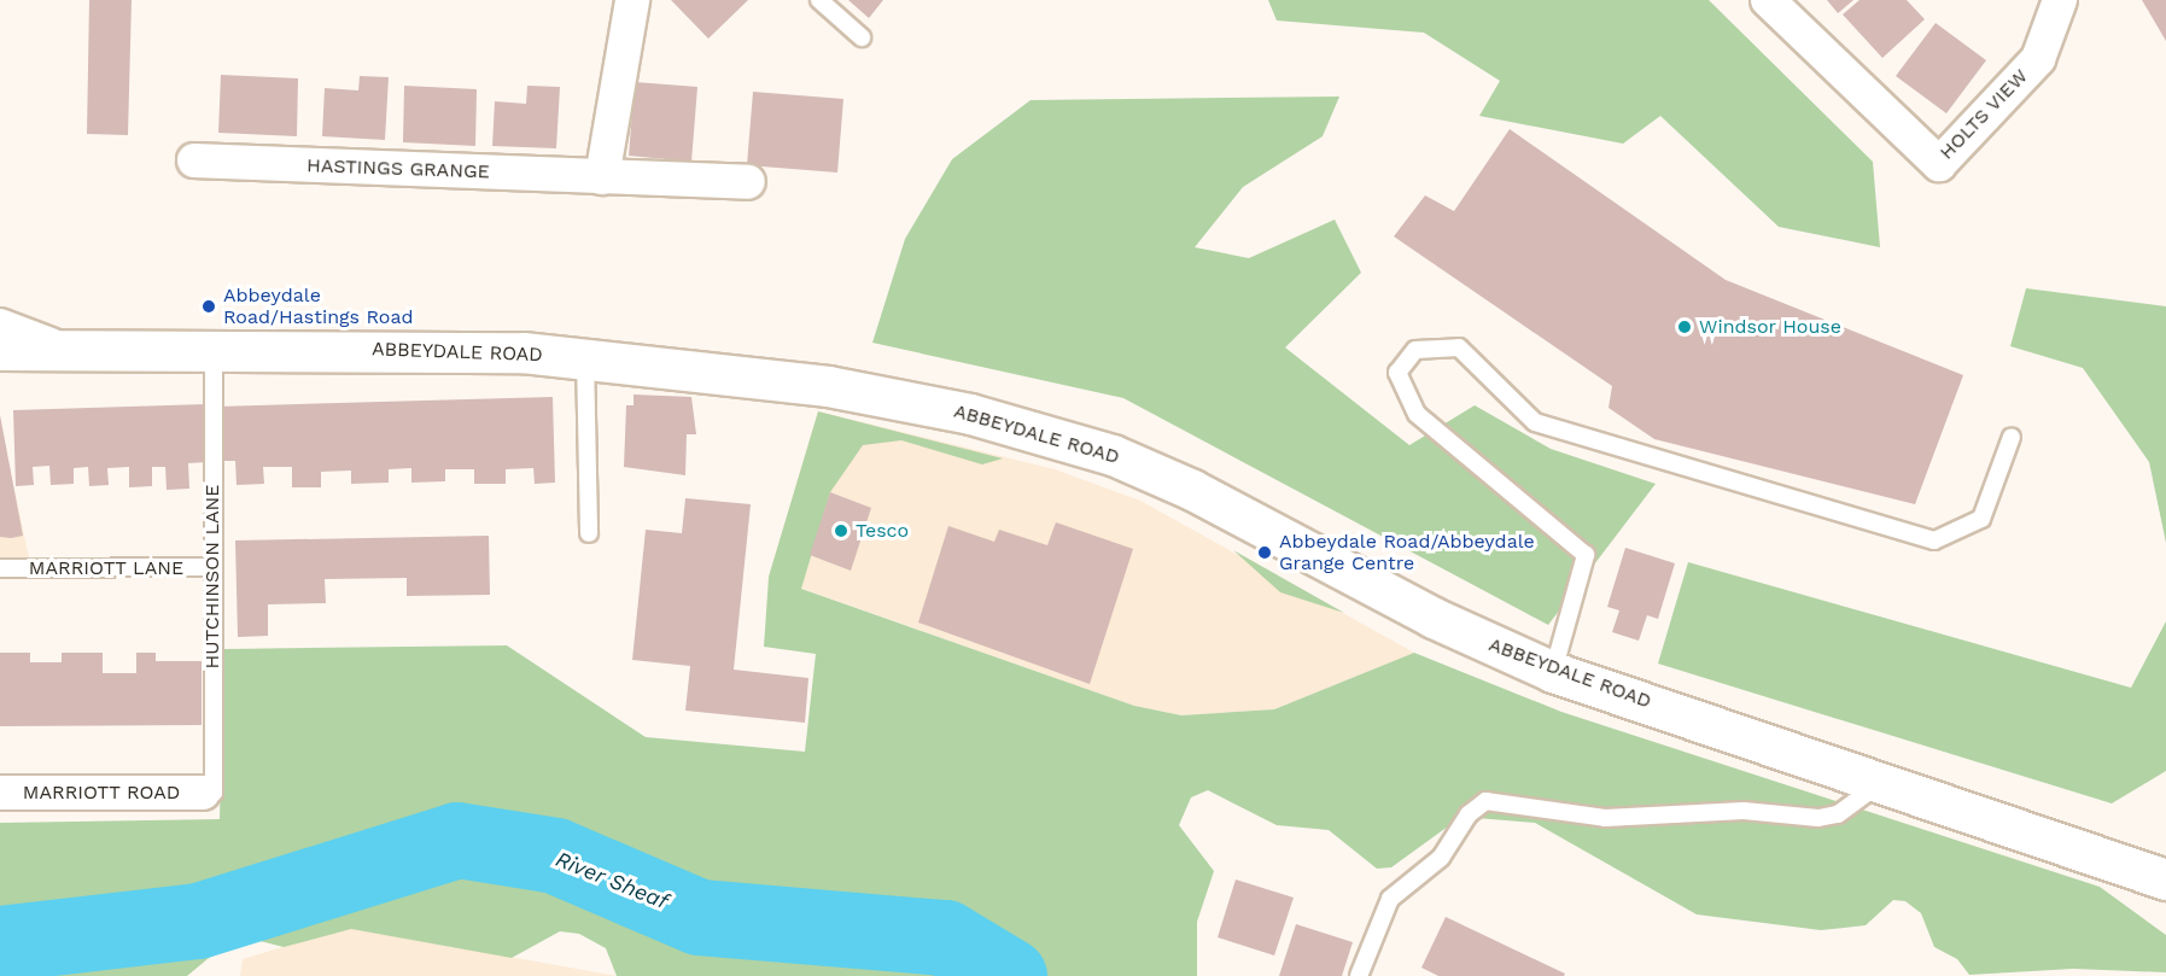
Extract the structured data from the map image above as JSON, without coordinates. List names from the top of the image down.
{
  "streets": {
    "main road": ["ABBEYDALE ROAD"],
    "street": ["HOLTS VIEW", "HASTINGS GRANGE", "MARRIOTT ROAD"],
    "lane": ["MARRIOTT LANE", "HUTCHINSON LANE"]
  },
  "crossings": [
    ["ABBEYDALE ROAD", "HUTCHINSON LANE"],
    ["MARRIOTT LANE", "HUTCHINSON LANE"],
    ["HUTCHINSON LANE", "MARRIOTT ROAD"]
  ],
  "water": ["River Sheaf"],
  "places": [
    "Abbeydale Road/Hastings Road",
    "Windsor House",
    "Tesco",
    "Abbeydale Road/Abbeydale Grange Centre"
  ]
}
